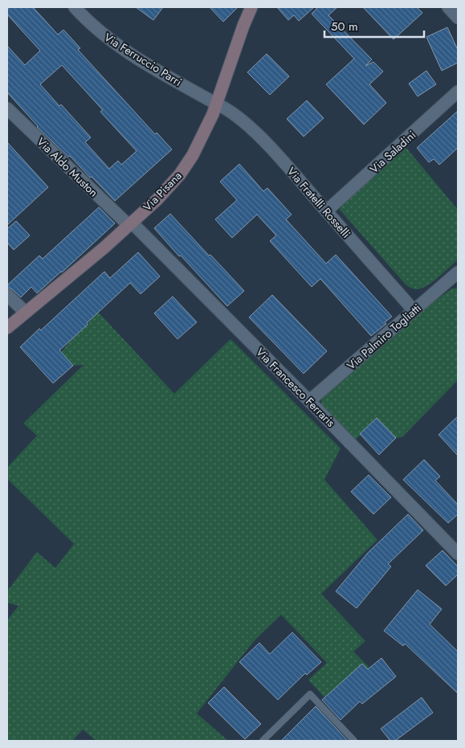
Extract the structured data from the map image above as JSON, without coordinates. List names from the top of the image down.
{
  "streets": {
    "main road": ["Via Pisana"],
    "street": [
      "Via Ferruccio Parri",
      "Via Saladini",
      "Via Aldo Muston",
      "Via Fratelli Rosselli",
      "Via Palmiro Togliatti",
      "Via Francesco Ferraris"
    ]
  },
  "crossings": [
    ["Via Ferruccio Parri", "Via Pisana"],
    ["Via Ferruccio Parri", "Via Fratelli Rosselli"],
    ["Via Saladini", "Via Fratelli Rosselli"],
    ["Via Aldo Muston", "Via Pisana"],
    ["Via Aldo Muston", "Via Francesco Ferraris"],
    ["Via Pisana", "Via Fratelli Rosselli"],
    ["Via Pisana", "Via Francesco Ferraris"],
    ["Via Fratelli Rosselli", "Via Palmiro Togliatti"],
    ["Via Palmiro Togliatti", "Via Francesco Ferraris"]
  ],
  "scale_bar": "50 m"
}
